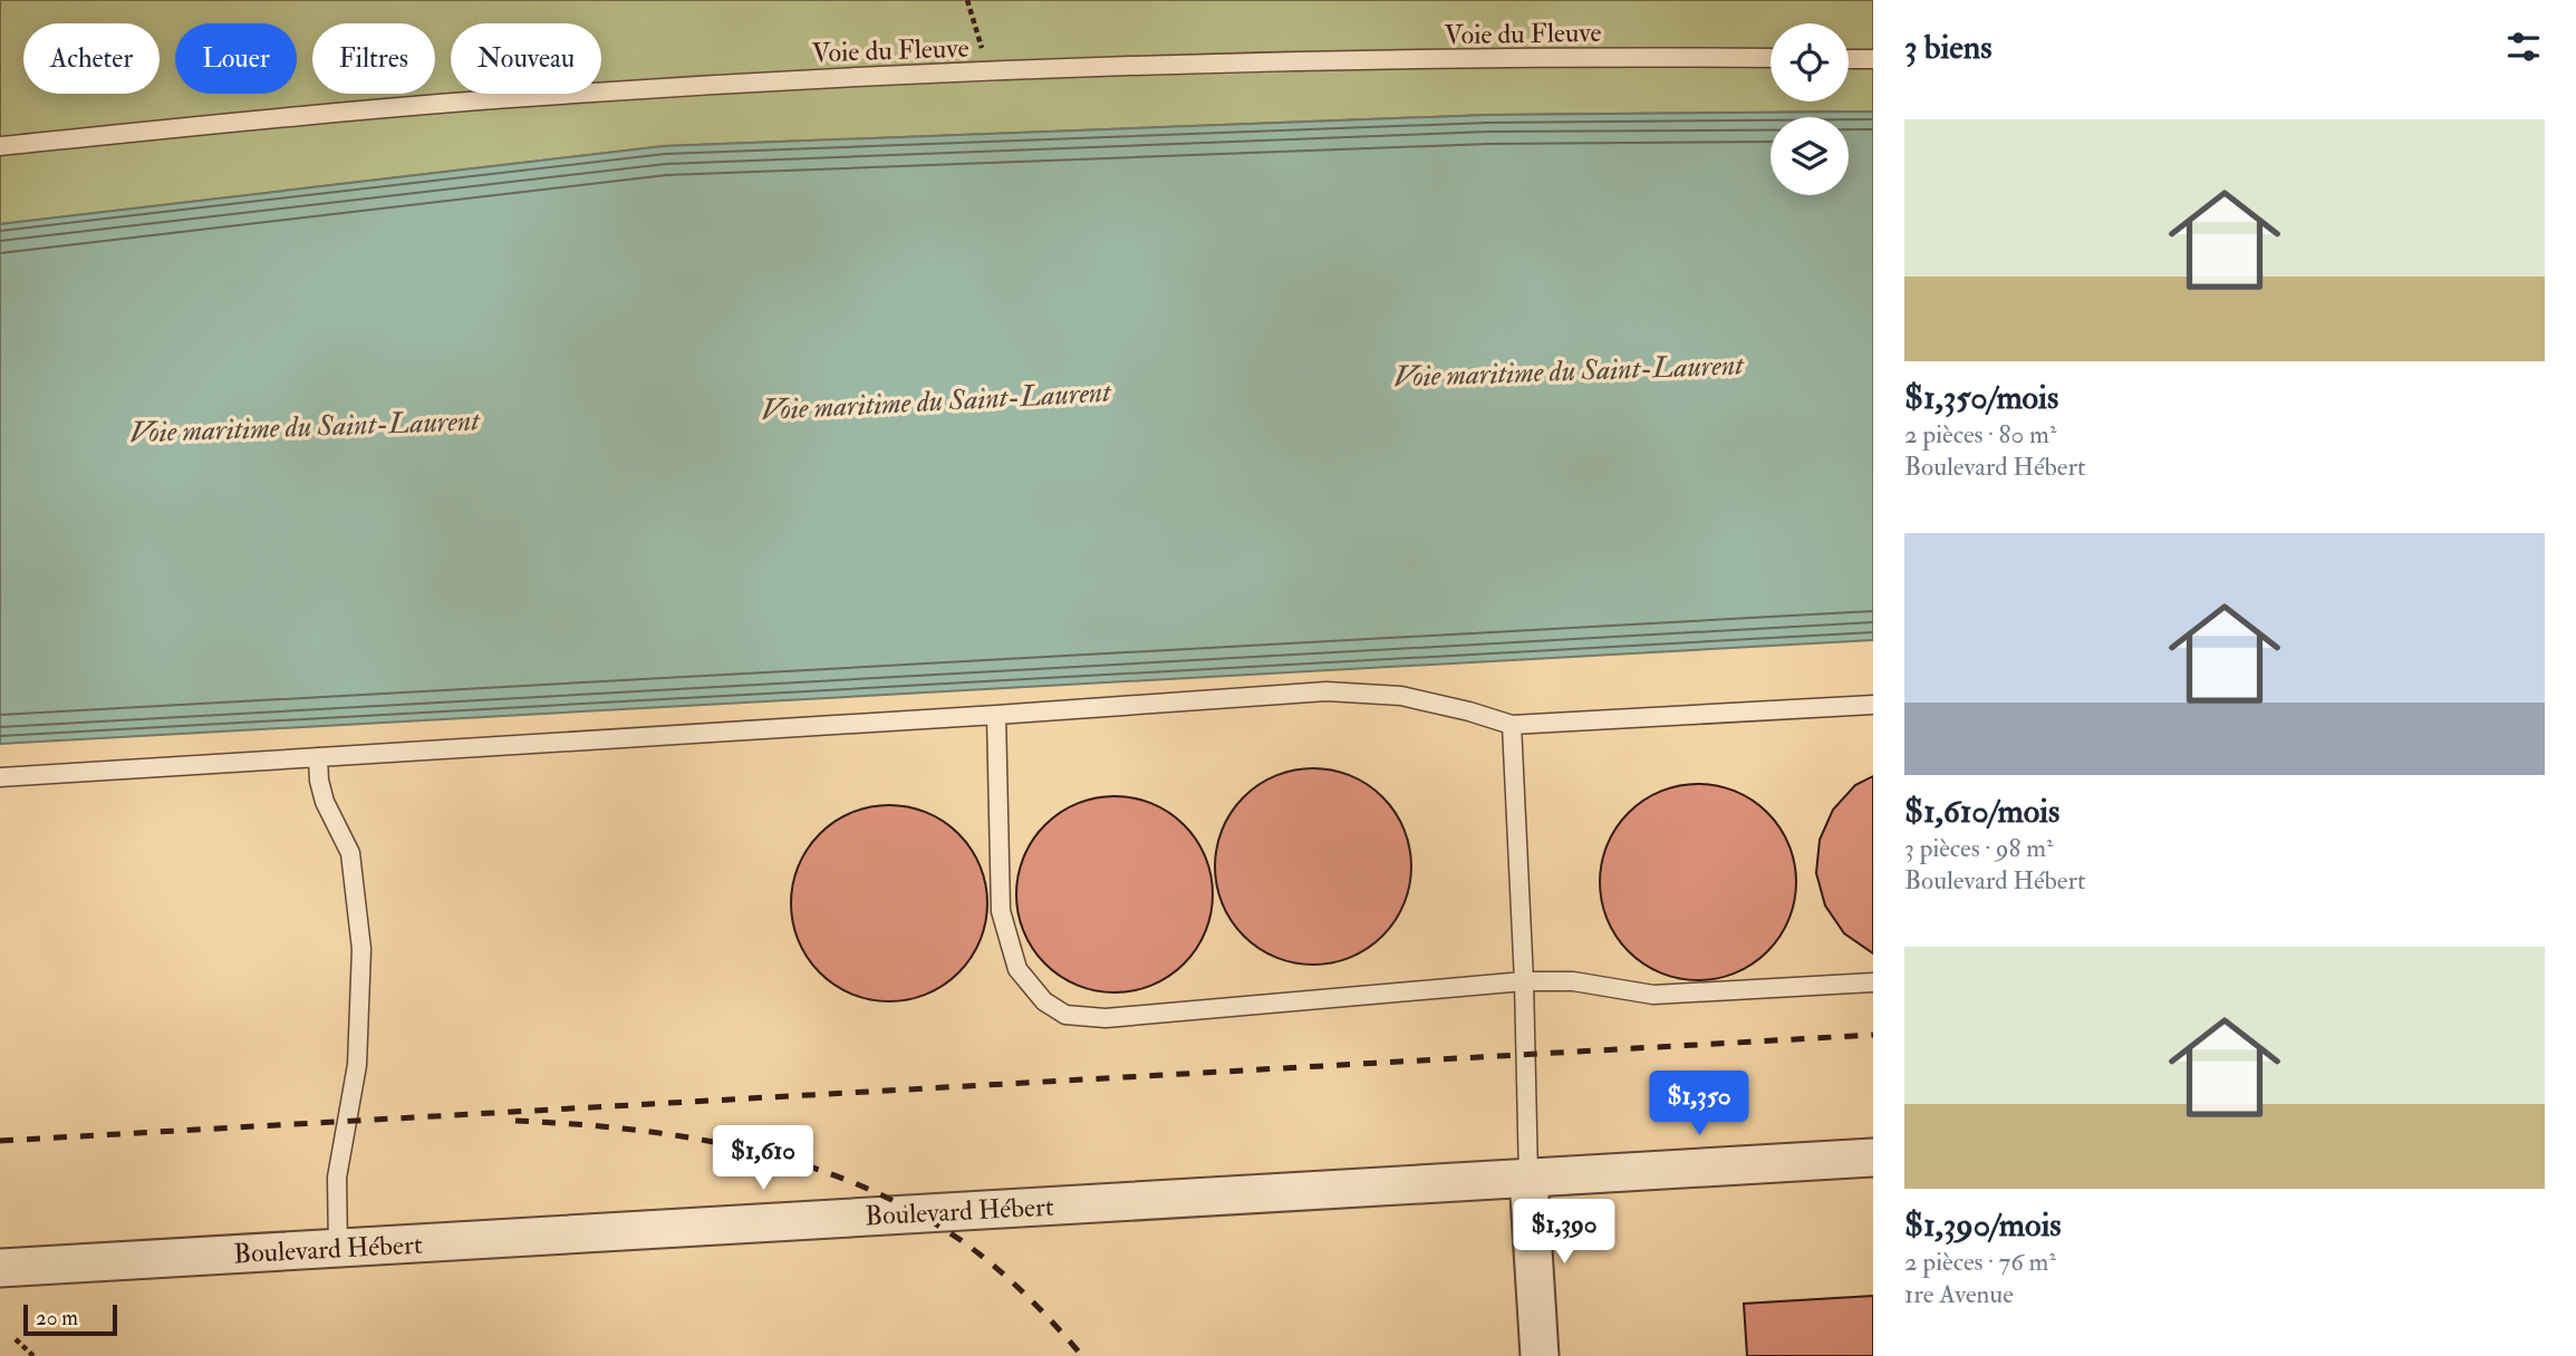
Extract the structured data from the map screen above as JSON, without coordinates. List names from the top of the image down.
{
  "streets": {
    "street": ["Boulevard Hébert"],
    "lane": ["Voie du Fleuve"]
  },
  "water": ["Voie maritime du Saint-Laurent"],
  "scale_bar": "20 m",
  "page": {
    "heading": "3 biens",
    "chip": [
      "Acheter",
      "Louer",
      "Filtres",
      "Nouveau"
    ],
    "list": [
      {
        "name": "$1,350/mois",
        "note": "2 pièces · 80 m² · Boulevard Hébert"
      },
      {
        "name": "$1,610/mois",
        "note": "3 pièces · 98 m² · Boulevard Hébert"
      },
      {
        "name": "$1,390/mois",
        "note": "2 pièces · 76 m² · 1re Avenue"
      }
    ],
    "price": ["$1,350", "$1,610", "$1,390"],
    "scale": "20 m"
  }
}
